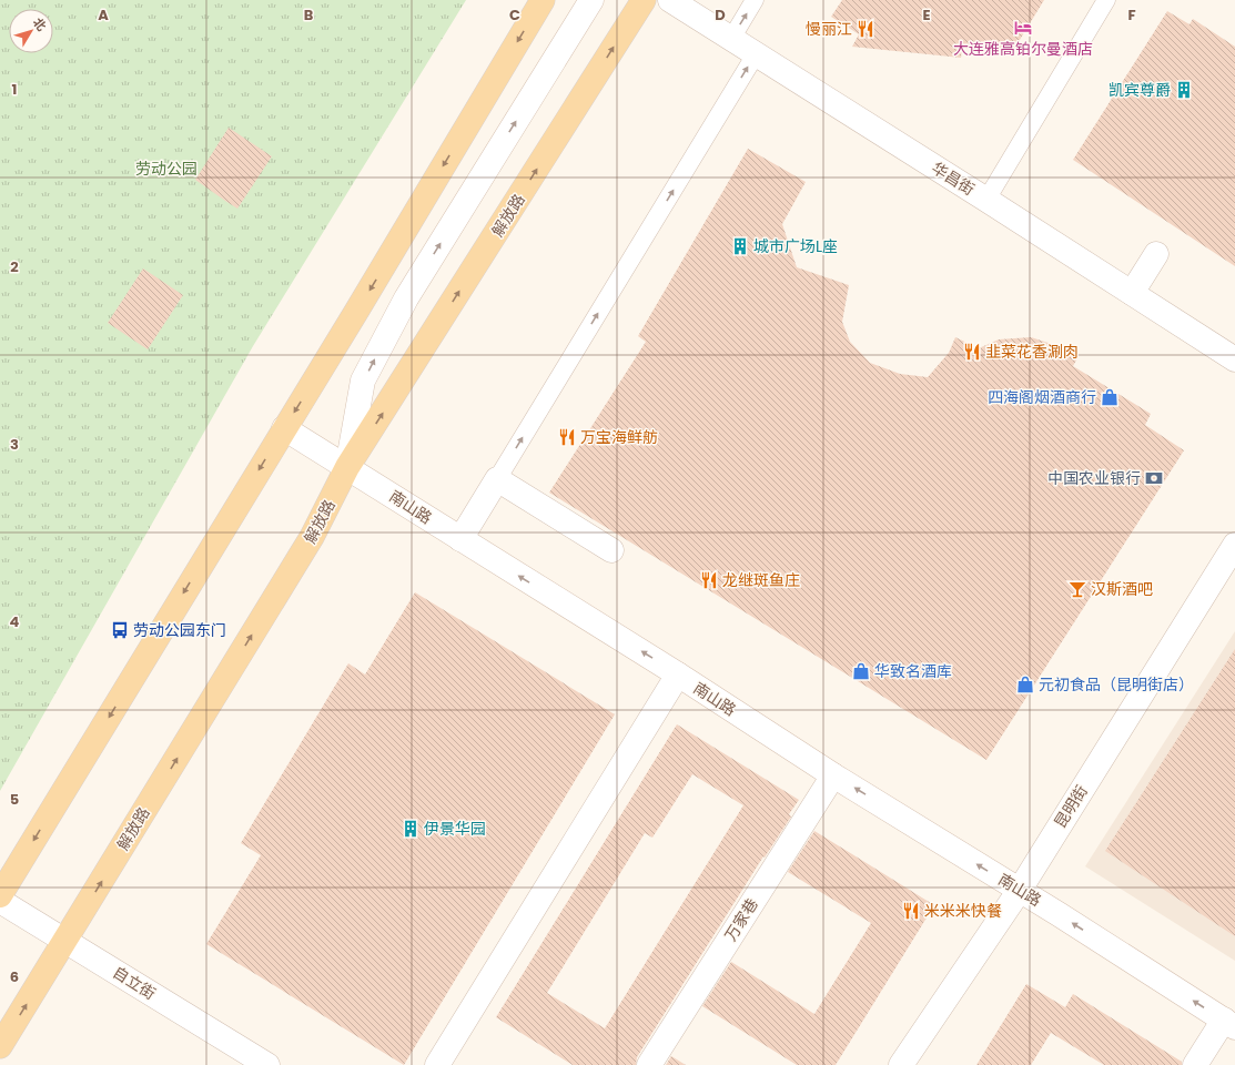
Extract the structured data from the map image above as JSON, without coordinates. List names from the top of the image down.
{
  "streets": {
    "main road": ["解放路"],
    "street": [
      "华昌街",
      "南山路",
      "昆明街",
      "万家巷",
      "自立街"
    ]
  },
  "crossings": [
    ["解放路", "南山路"],
    ["解放路", "自立街"],
    ["南山路", "昆明街"],
    ["南山路", "万家巷"]
  ],
  "one_way": ["南山路"],
  "parks": ["劳动公园"],
  "places": {
    "hotel": ["大连雅高铂尔曼酒店"],
    "restaurant": [
      "慢丽江",
      "韭菜花香涮肉",
      "万宝海鲜舫",
      "龙继斑鱼庄",
      "米米米快餐"
    ],
    "building": ["凯宾尊爵", "城市广场L座", "伊景华园"],
    "shop": ["四海阁烟酒商行", "华致名酒库", "元初食品（昆明街店）"],
    "bank": ["中国农业银行"],
    "bar": ["汉斯酒吧"],
    "bus stop": ["劳动公园东门"]
  },
  "north": "top right",
  "grid": {
    "columns": [
      "A",
      "B",
      "C",
      "D",
      "E",
      "F"
    ],
    "rows": [
      "1",
      "2",
      "3",
      "4",
      "5",
      "6"
    ]
  }
}
